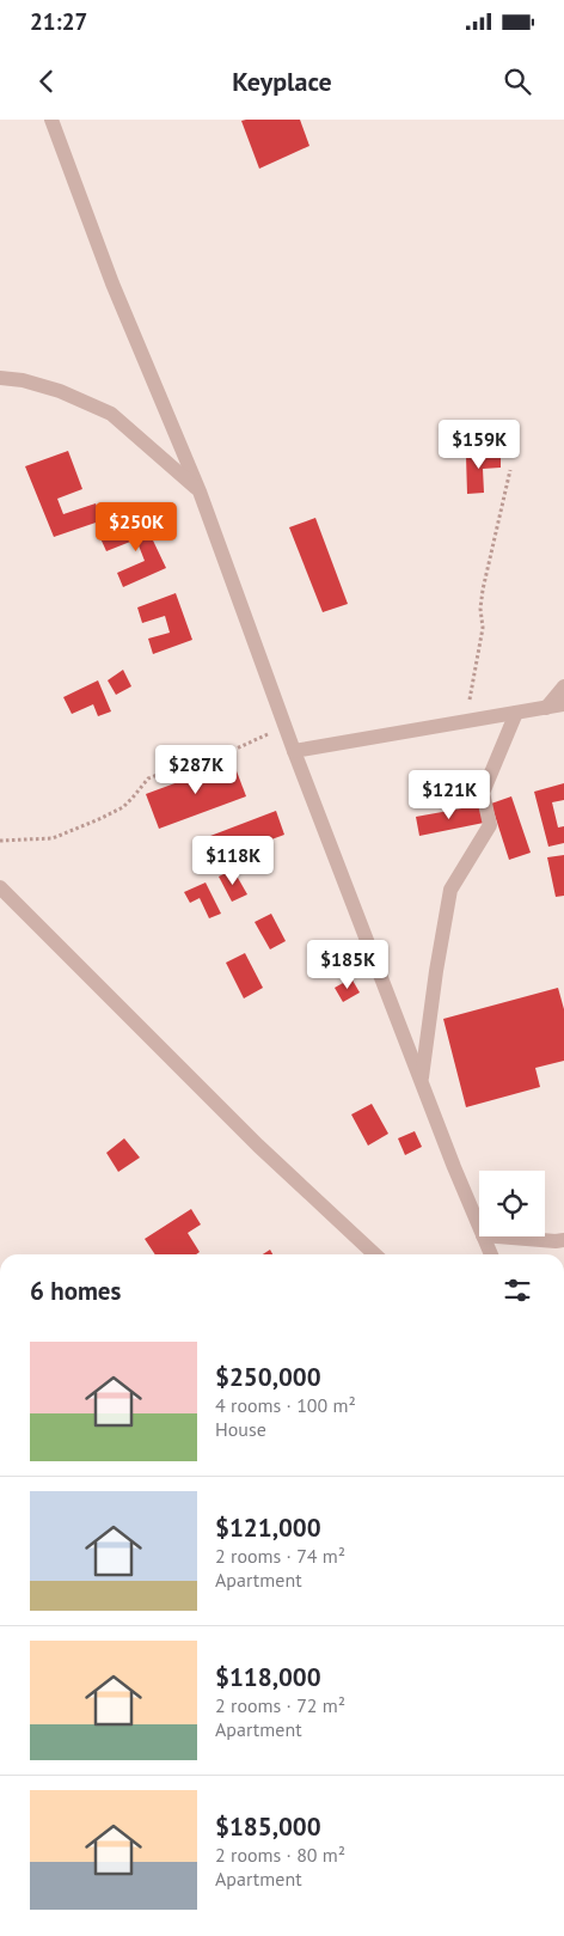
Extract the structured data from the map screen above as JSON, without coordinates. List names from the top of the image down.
{
  "page": {
    "status": "21:27",
    "header": "Keyplace",
    "price": [
      "$159K",
      "$250K",
      "$287K",
      "$121K",
      "$118K",
      "$185K"
    ],
    "heading": "6 homes",
    "list": [
      {
        "name": "$250,000",
        "note": "4 rooms · 100 m² · House"
      },
      {
        "name": "$121,000",
        "note": "2 rooms · 74 m² · Apartment"
      },
      {
        "name": "$118,000",
        "note": "2 rooms · 72 m² · Apartment"
      },
      {
        "name": "$185,000",
        "note": "2 rooms · 80 m² · Apartment"
      }
    ]
  }
}
